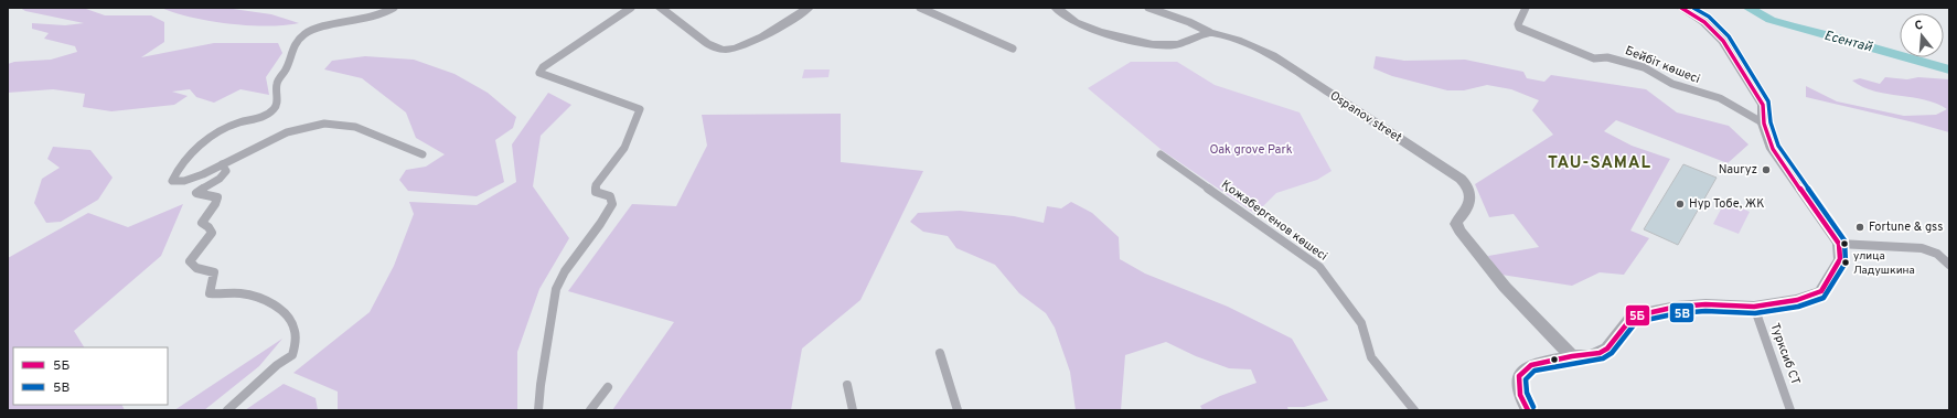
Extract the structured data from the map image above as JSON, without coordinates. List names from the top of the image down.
{
  "streets": {
    "street": [
      "Бейбіт көшесі",
      "Ospanov street",
      "Қожабергенов көшесі",
      "Турксиб СТ"
    ]
  },
  "districts": ["TAU-SAMAL"],
  "water": ["Есентай"],
  "parks": ["Oak grove Park"],
  "places": [
    "Nauryz",
    "Нур Тобе, ЖК",
    "Fortune & gss",
    "улица Ладушкина"
  ],
  "lines": ["transit line 5Б", "transit line 5В"],
  "legend": ["5Б", "5В"],
  "north": "top"
}
